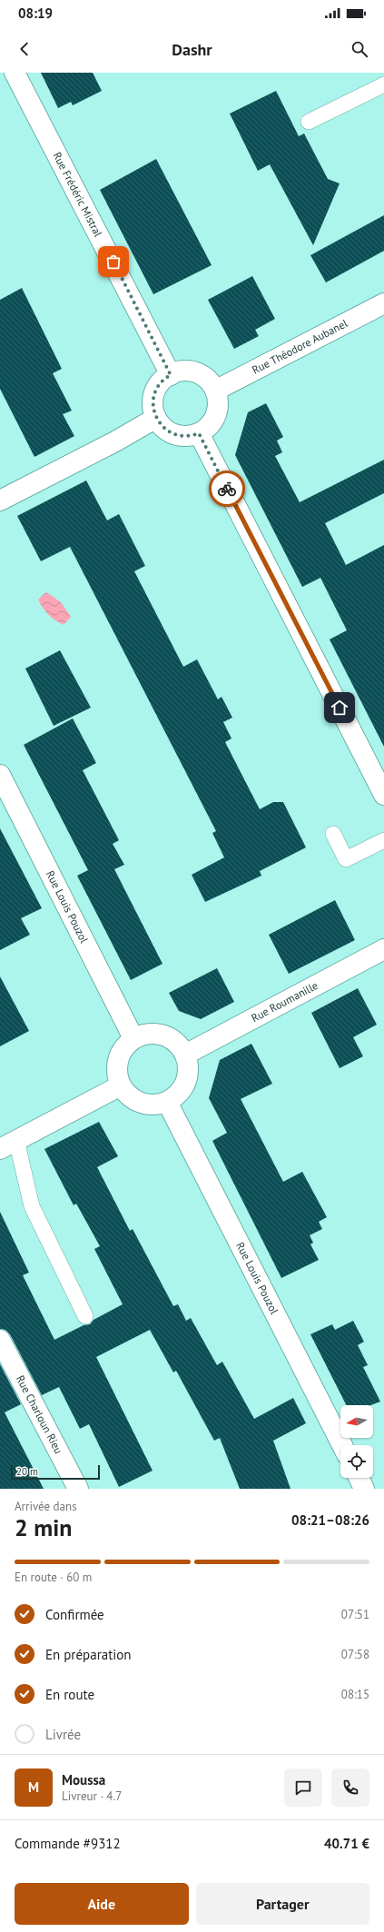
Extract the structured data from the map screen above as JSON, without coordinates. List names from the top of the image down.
{
  "streets": {
    "street": [
      "Rue Frédéric Mistral",
      "Rue Théodore Aubanel",
      "Rue Louis Pouzol",
      "Rue Roumanille",
      "Rue Charloun Rieu"
    ]
  },
  "crossings": [
    ["Rue Frédéric Mistral", "Rue Théodore Aubanel"],
    ["Rue Louis Pouzol", "Rue Roumanille"]
  ],
  "scale_bar": "20 m",
  "north": "left",
  "page": {
    "status": "08:19",
    "header": "Dashr",
    "scale": "20 m",
    "heading": ["2 min", "Arrivée dans", "08:21–08:26"],
    "panel": [
      "Moussa",
      "Livreur · 4.7",
      "Commande #9312",
      "40.71 €"
    ],
    "bar": "En route · 60 m",
    "list": [
      ["Confirmée", "07:51"],
      ["En préparation", "07:58"],
      ["En route", "08:15"],
      "Livrée"
    ],
    "round": "M",
    "buttons": ["Aide", "Partager"]
  }
}
